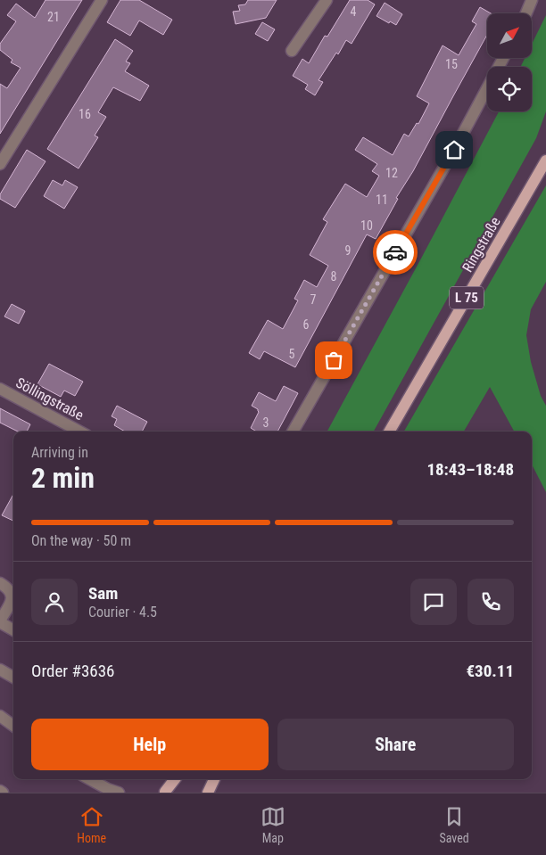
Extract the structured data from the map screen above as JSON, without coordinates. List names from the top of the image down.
{
  "streets": {
    "main road": ["Ringstraße", "L 75"],
    "street": ["Söllingstraße"]
  },
  "house_numbers": [
    "4",
    "21",
    "15",
    "16",
    "12",
    "11",
    "10",
    "9",
    "8",
    "7",
    "6",
    "5",
    "3"
  ],
  "north": "top right",
  "page": {
    "heading": ["2 min", "Arriving in", "18:43–18:48"],
    "panel": [
      "Sam",
      "Courier · 4.5",
      "Order #3636",
      "€30.11"
    ],
    "bar": "On the way · 50 m",
    "buttons": ["Help", "Share"],
    "tabs": ["Home", "Map", "Saved"]
  }
}
